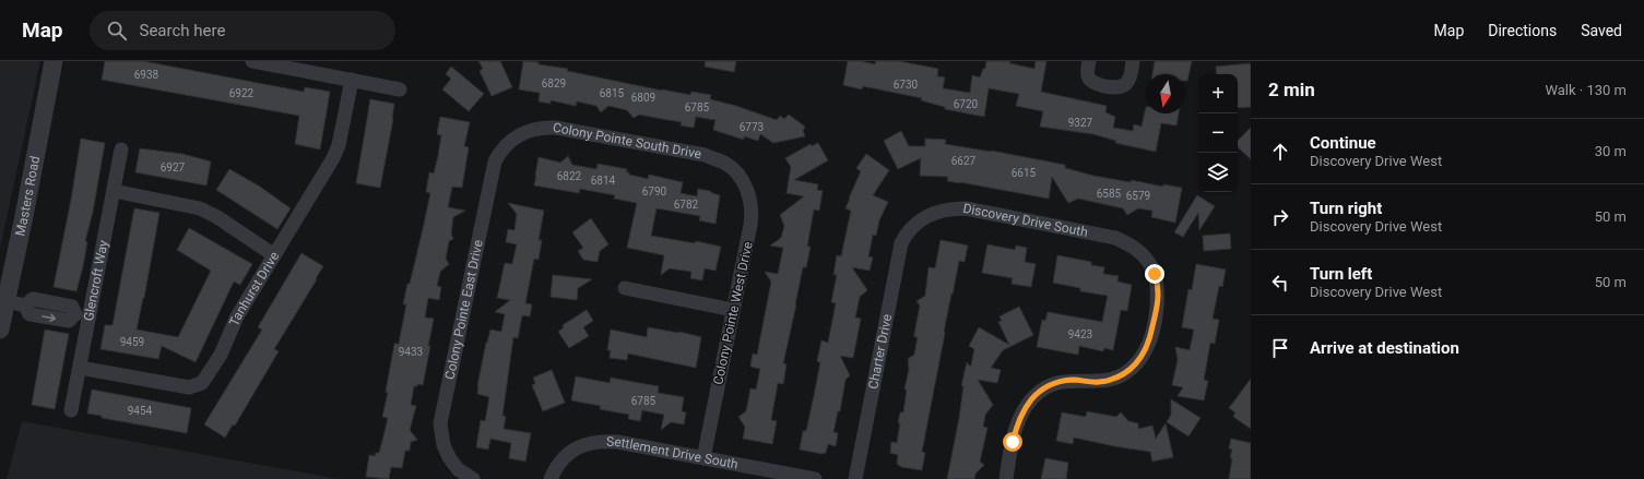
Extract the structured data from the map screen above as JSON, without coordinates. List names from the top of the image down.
{
  "streets": {
    "street": [
      "Colony Pointe South Drive",
      "Masters Road",
      "Discovery Drive South",
      "Glencroft Way",
      "Tanhurst Drive",
      "Colony Pointe East Drive",
      "Colony Pointe West Drive",
      "Charter Drive",
      "Settlement Drive South"
    ]
  },
  "crossings": [
    ["Colony Pointe South Drive", "Colony Pointe East Drive"],
    ["Colony Pointe South Drive", "Colony Pointe West Drive"],
    ["Discovery Drive South", "Charter Drive"],
    ["Glencroft Way", "Tanhurst Drive"],
    ["Colony Pointe West Drive", "Settlement Drive South"]
  ],
  "house_numbers": [
    "6938",
    "6829",
    "6730",
    "6922",
    "6815",
    "6809",
    "6720",
    "6785",
    "9327",
    "6773",
    "6627",
    "6927",
    "6615",
    "6822",
    "6814",
    "6790",
    "6585",
    "6579",
    "6782",
    "9423",
    "9459",
    "9433",
    "6785",
    "9454"
  ],
  "north": "bottom",
  "page": {
    "header": "Map",
    "search": "Search here",
    "nav": ["Map", "Directions", "Saved"],
    "heading": ["2 min", "Walk · 130 m"],
    "map_buttons": ["+", "−"],
    "list": [
      ["Continue", "Discovery Drive West", "30 m"],
      ["Turn right", "Discovery Drive West", "50 m"],
      ["Turn left", "Discovery Drive West", "50 m"],
      "Arrive at destination"
    ]
  }
}
